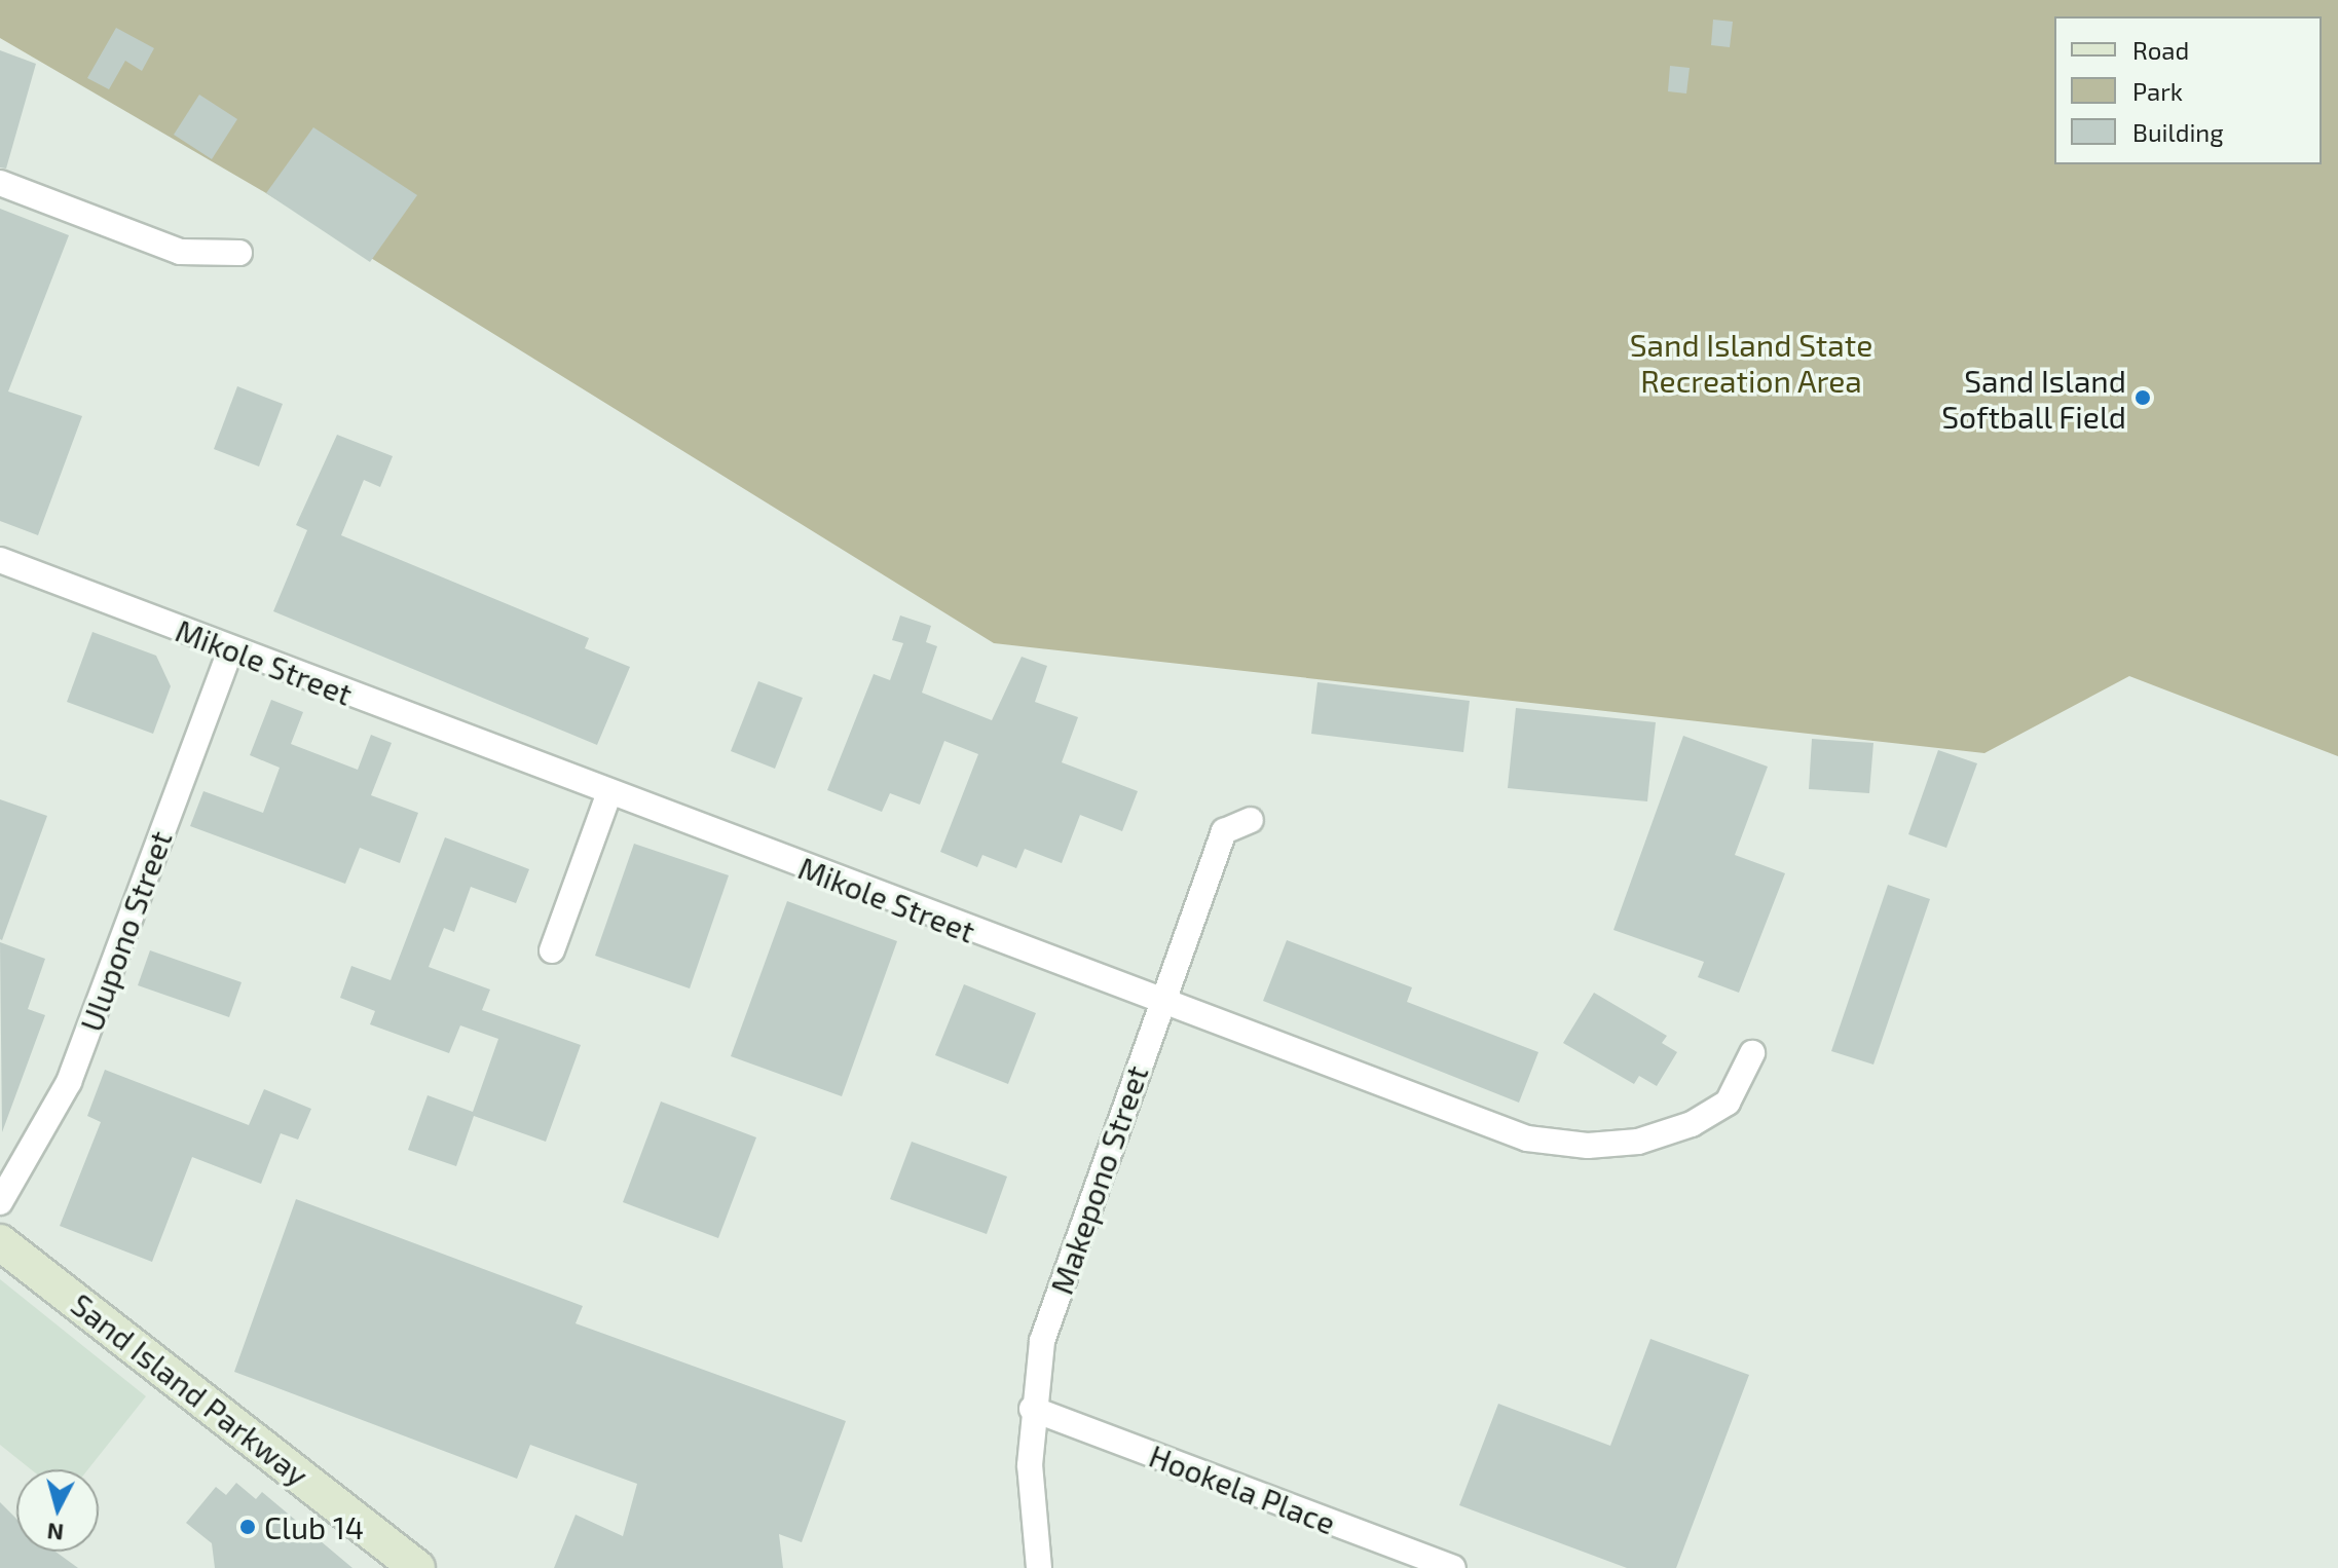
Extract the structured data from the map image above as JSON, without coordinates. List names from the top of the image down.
{
  "streets": {
    "street": [
      "Mikole Street",
      "Ulupono Street",
      "Makepono Street",
      "Sand Island Parkway",
      "Hookela Place"
    ]
  },
  "crossings": [
    ["Mikole Street", "Ulupono Street"],
    ["Mikole Street", "Makepono Street"],
    ["Makepono Street", "Hookela Place"]
  ],
  "parks": ["Sand Island State Recreation Area"],
  "places": ["Sand Island Softball Field", "Club 14"],
  "legend": ["Road", "Park", "Building"],
  "north": "bottom"
}
